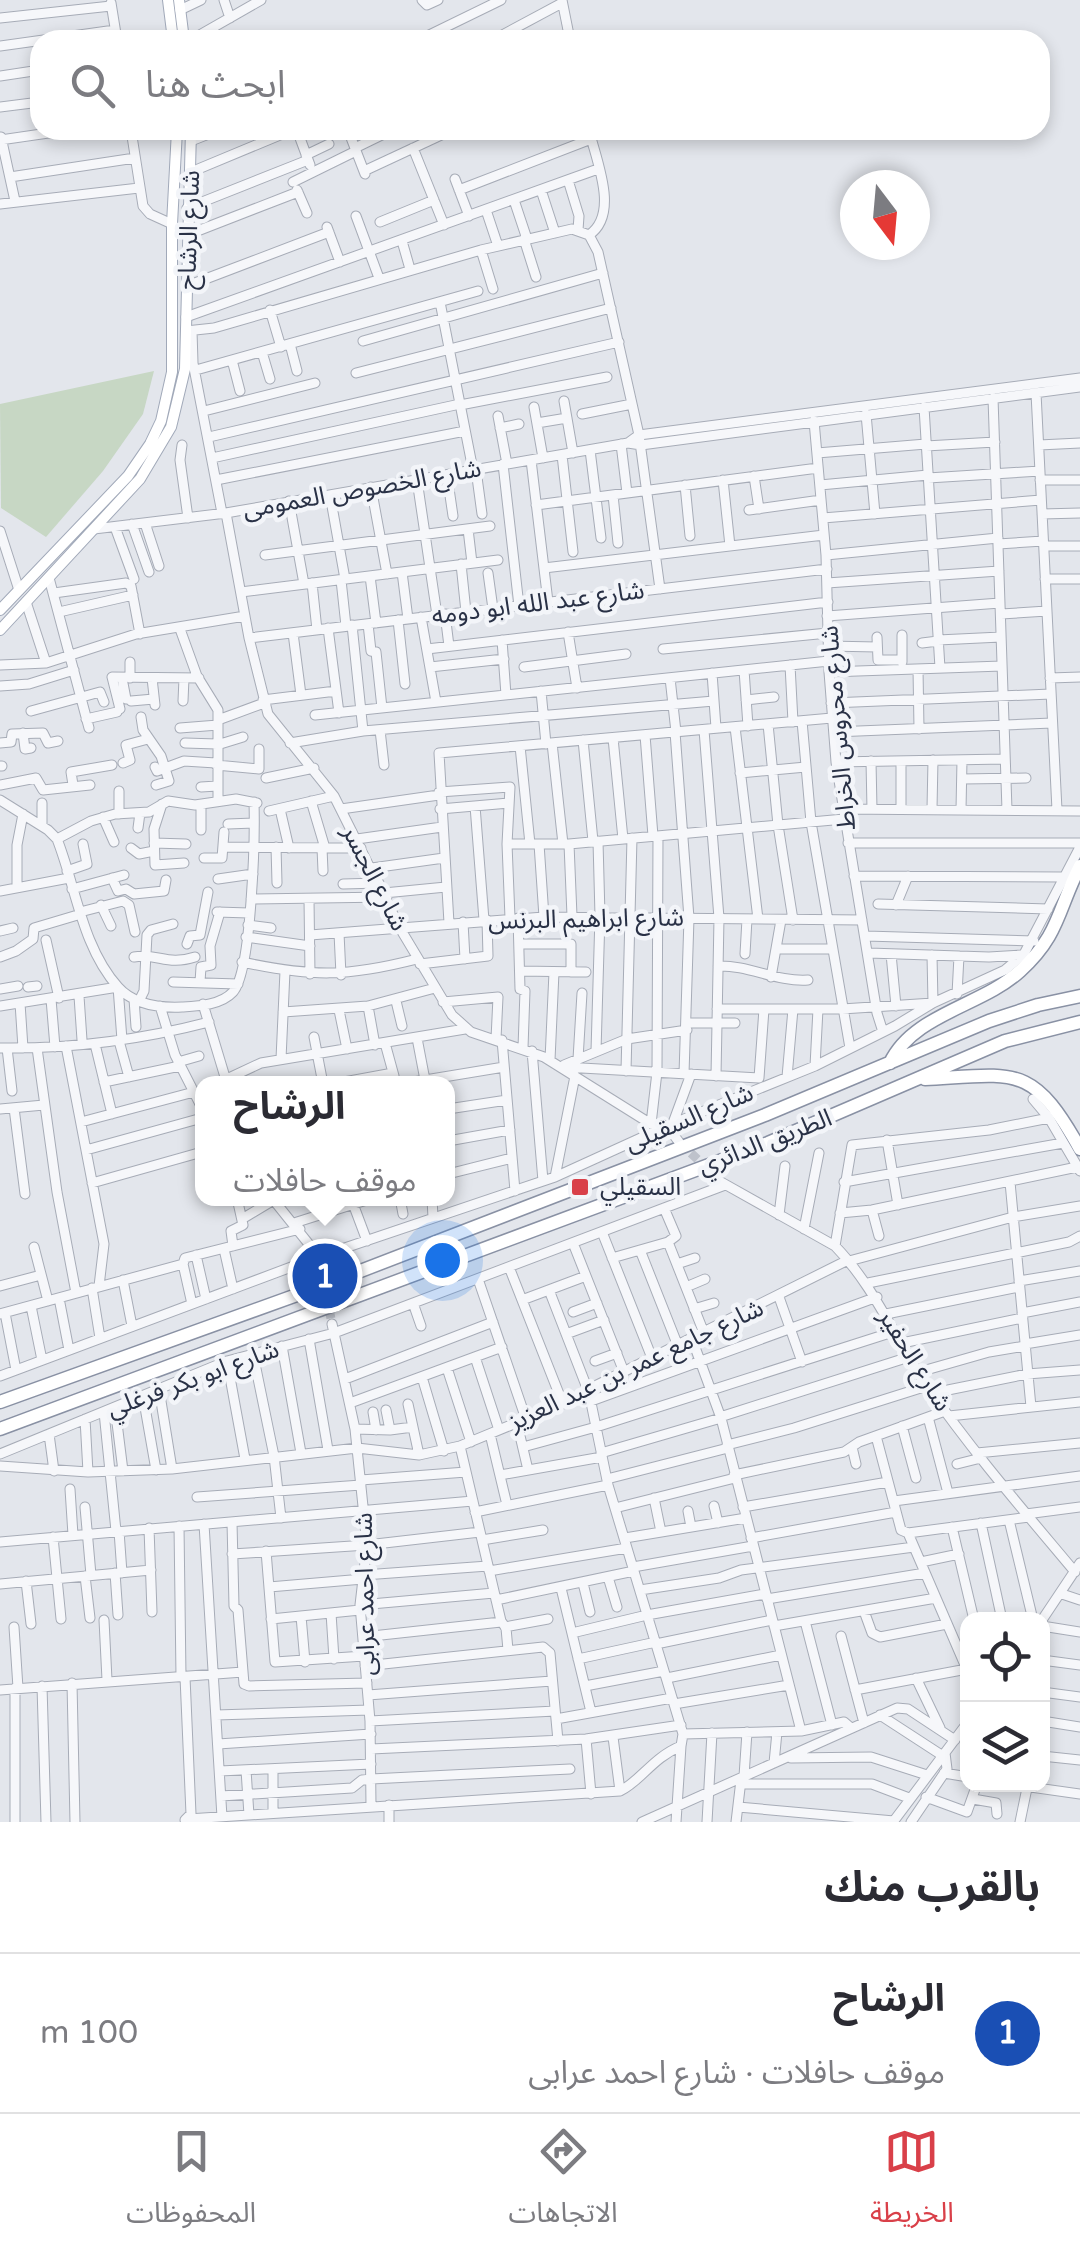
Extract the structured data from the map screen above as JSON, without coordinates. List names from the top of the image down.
{
  "streets": {
    "highway": ["الطريق الدائري"],
    "main road": ["شارع الرشاح"],
    "street": [
      "شارع الخصوص العمومى",
      "شارع عبد الله ابو دومه",
      "شارع محروس الخراط",
      "شارع الجسر",
      "شارع ابراهيم البرنس",
      "شارع السقيلى",
      "شارع الحفير",
      "شارع جامع عمر بن عبد العزيز",
      "شارع ابو بكر فرغلي",
      "شارع احمد عرابى"
    ]
  },
  "crossings": [
    ["شارع الرشاح", "شارع الخصوص العمومى"],
    ["شارع الرشاح", "شارع الجسر"],
    ["شارع الخصوص العمومى", "شارع محروس الخراط"],
    ["شارع الخصوص العمومى", "شارع الجسر"],
    ["شارع عبد الله ابو دومه", "شارع محروس الخراط"],
    ["شارع عبد الله ابو دومه", "شارع الجسر"],
    ["شارع محروس الخراط", "شارع ابراهيم البرنس"],
    ["شارع محروس الخراط", "شارع السقيلى"],
    ["شارع الجسر", "شارع ابراهيم البرنس"],
    ["شارع الحفير", "شارع جامع عمر بن عبد العزيز"],
    ["شارع الحفير", "شارع ابو بكر فرغلي"],
    ["شارع جامع عمر بن عبد العزيز", "شارع احمد عرابى"],
    ["شارع ابو بكر فرغلي", "شارع احمد عرابى"]
  ],
  "places": {
    "transit": ["السقيلي"]
  },
  "north": "bottom",
  "page": {
    "search": "ابحث هنا",
    "popup": ["الرشاح", "موقف حافلات"],
    "pins": "1",
    "heading": "بالقرب منك",
    "list": [
      {
        "mark": "1",
        "name": "الرشاح",
        "note": "موقف حافلات · شارع احمد عرابى",
        "value": "100 m"
      }
    ],
    "nav": ["الخريطة", "الاتجاهات", "المحفوظات"]
  }
}
